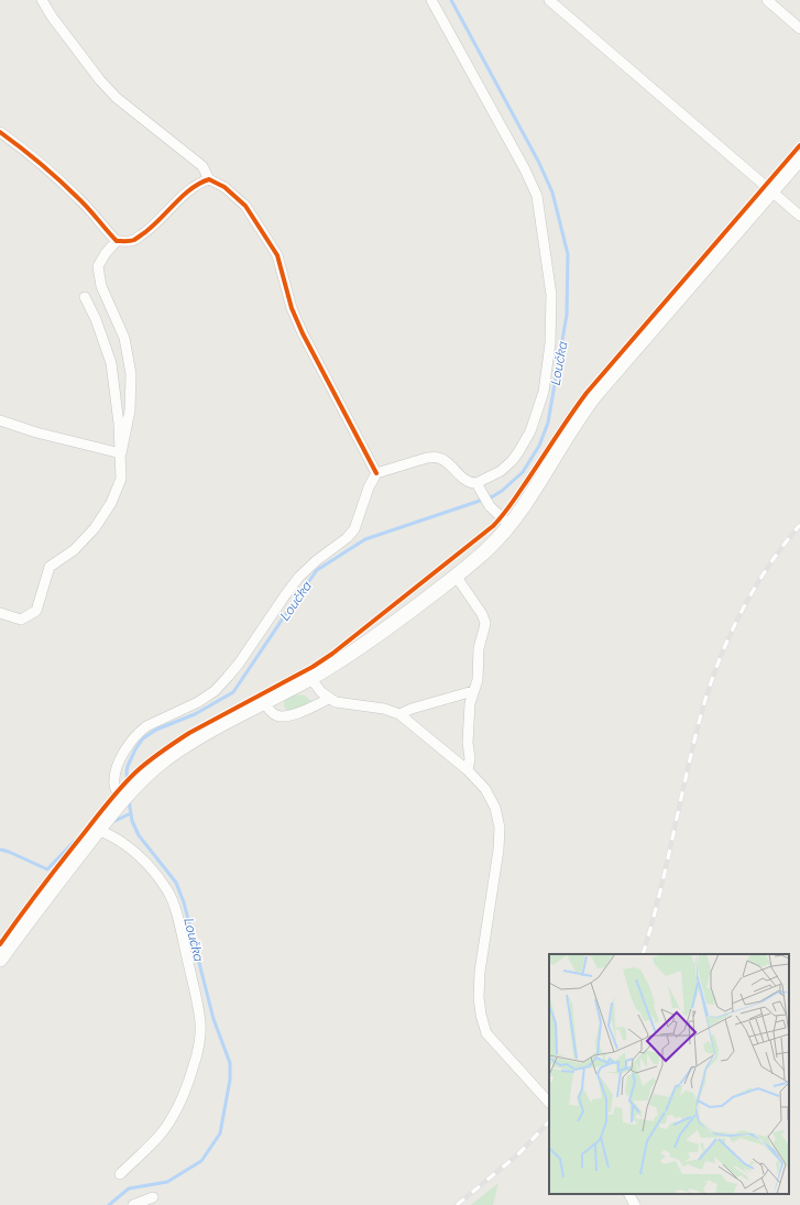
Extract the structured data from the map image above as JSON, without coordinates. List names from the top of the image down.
{
  "water": ["Loučka"]
}
